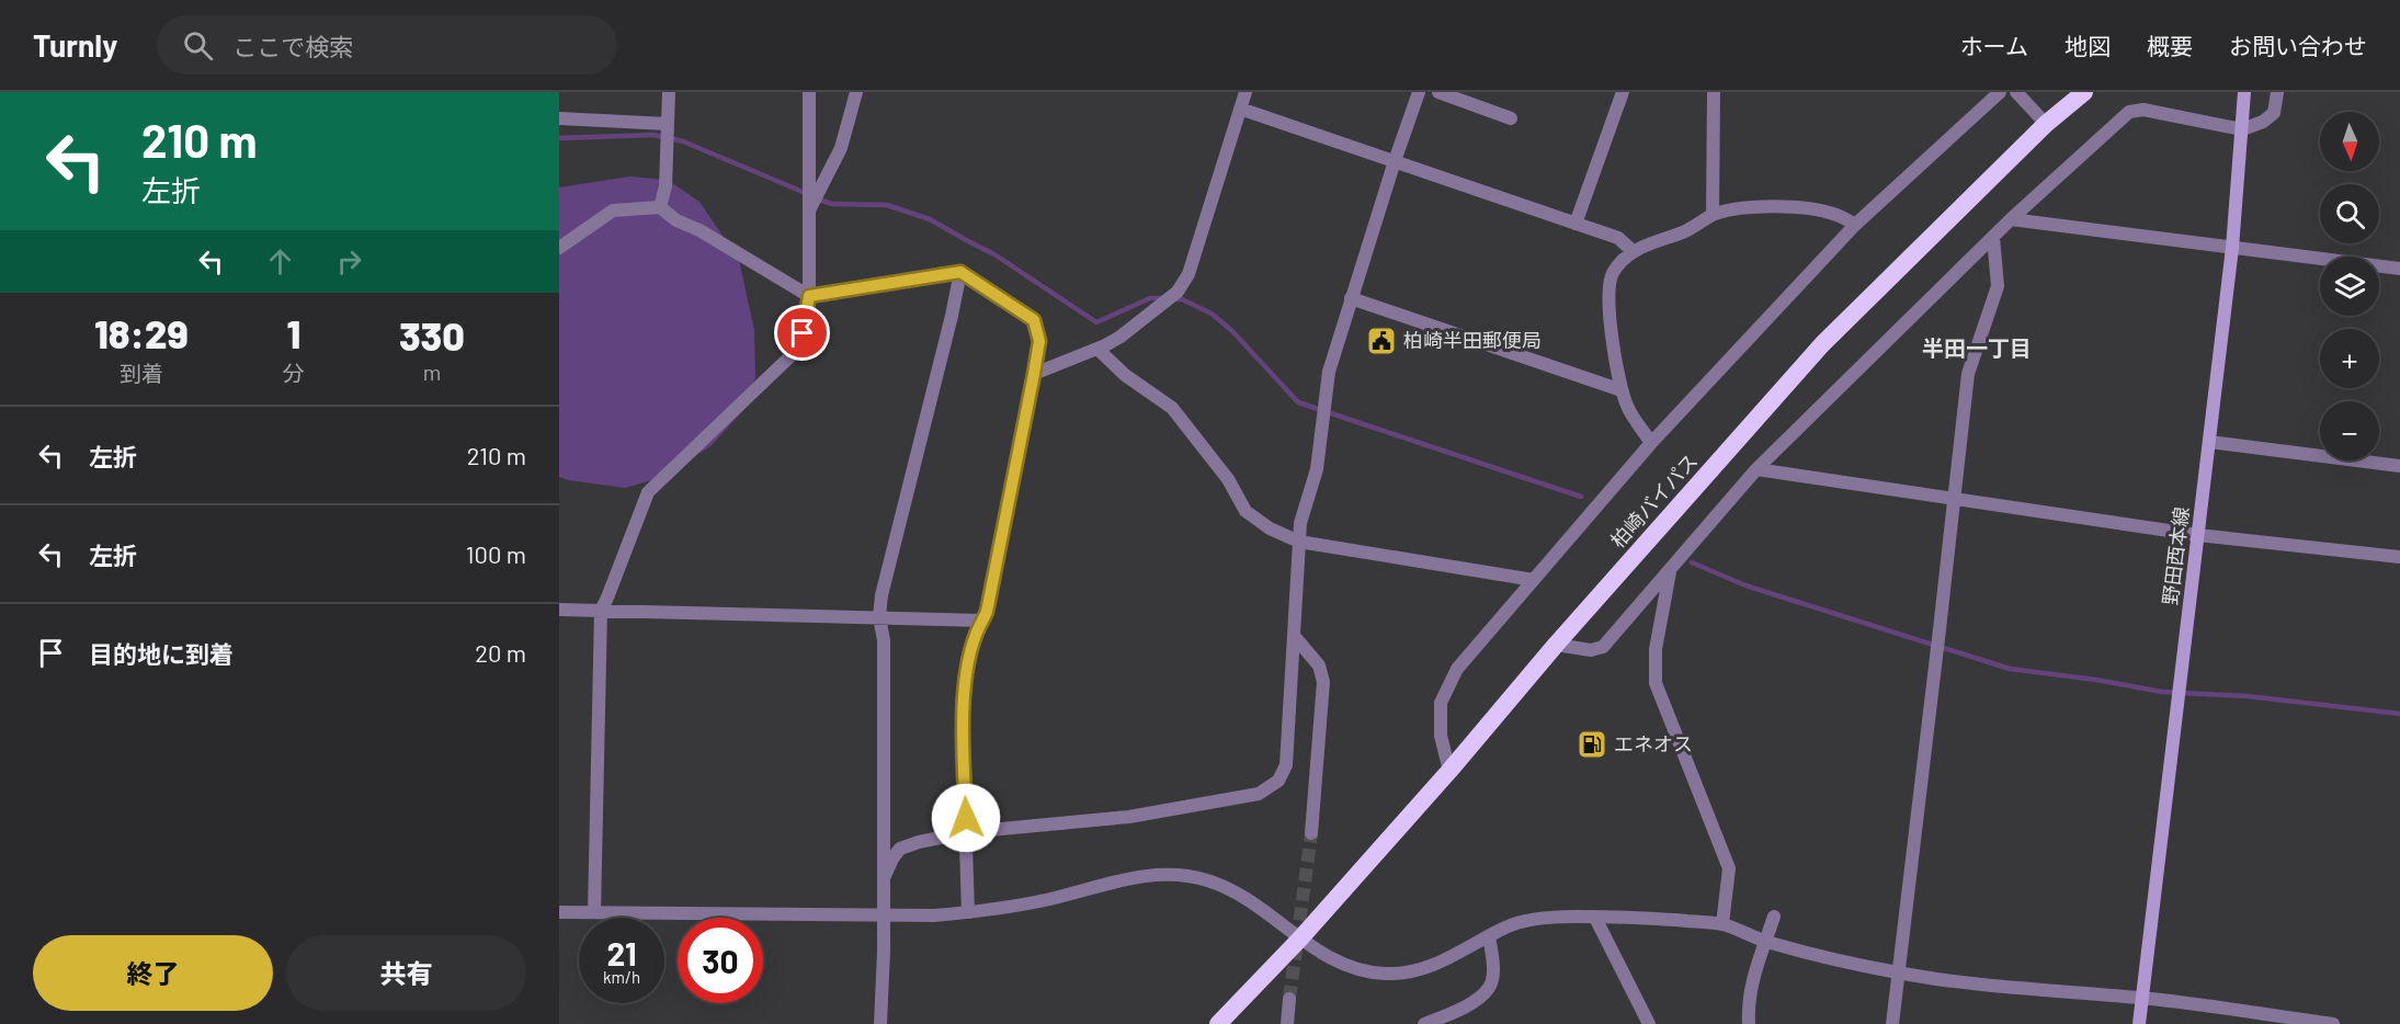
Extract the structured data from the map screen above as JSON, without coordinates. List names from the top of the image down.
{
  "streets": {
    "highway": ["柏崎バイパス"],
    "main road": ["野田西本線"]
  },
  "districts": ["半田一丁目"],
  "places": {
    "public building": ["柏崎半田郵便局"],
    "fuel station": ["エネオス"]
  },
  "north": "bottom",
  "page": {
    "header": "Turnly",
    "search": "ここで検索",
    "nav": [
      "ホーム",
      "地図",
      "概要",
      "お問い合わせ"
    ],
    "turn": ["210 m", "左折"],
    "map_buttons": ["+", "−"],
    "eta": [
      "18:29",
      "到着",
      "1",
      "分",
      "330",
      "m"
    ],
    "list": [
      {
        "name": "左折",
        "value": "210 m"
      },
      {
        "name": "左折",
        "value": "100 m"
      },
      {
        "name": "目的地に到着",
        "value": "20 m"
      }
    ],
    "speed": "21 km/h",
    "limit": "30",
    "buttons": ["終了", "共有"]
  }
}
